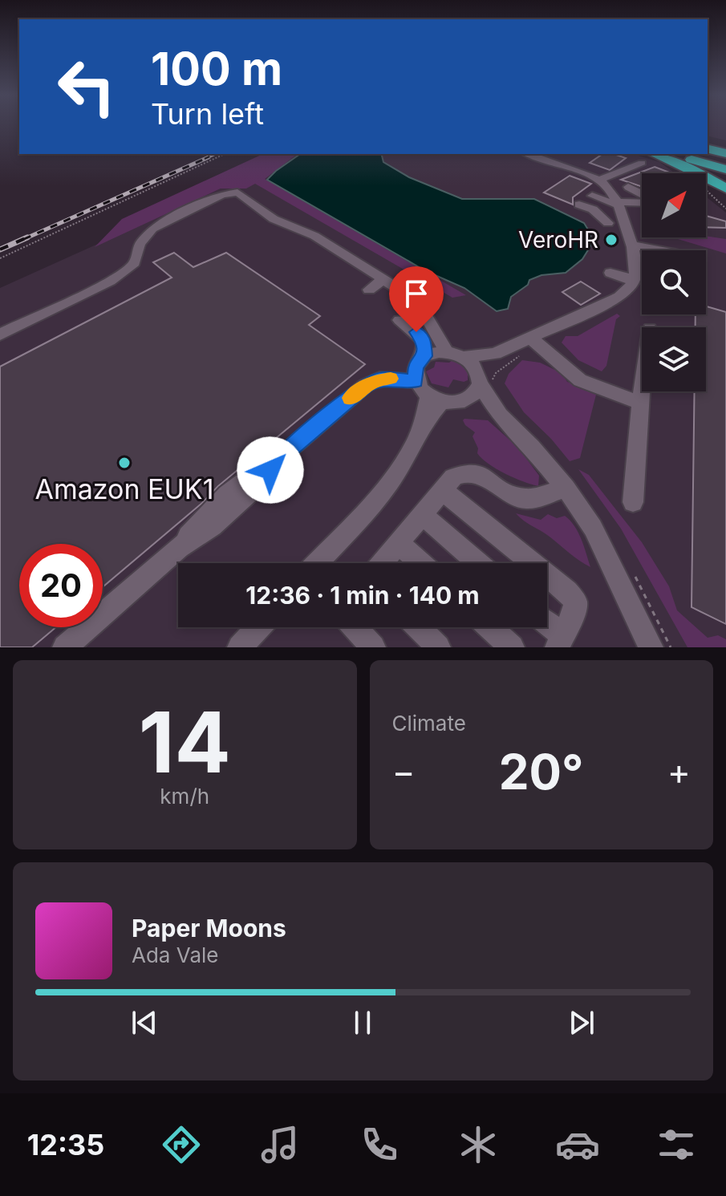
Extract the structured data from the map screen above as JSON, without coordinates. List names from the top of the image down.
{
  "places": ["VeroHR", "Amazon EUK1"],
  "north": "top right",
  "page": {
    "turn": ["100 m", "Turn left"],
    "limit": "20",
    "trip": "12:36 · 1 min · 140 m",
    "tile": [
      ["14", "km/h"],
      "Climate"
    ],
    "heat": ["−", "20°", "+"],
    "song": ["Paper Moons", "Ada Vale"],
    "tabs": "12:35"
  }
}
